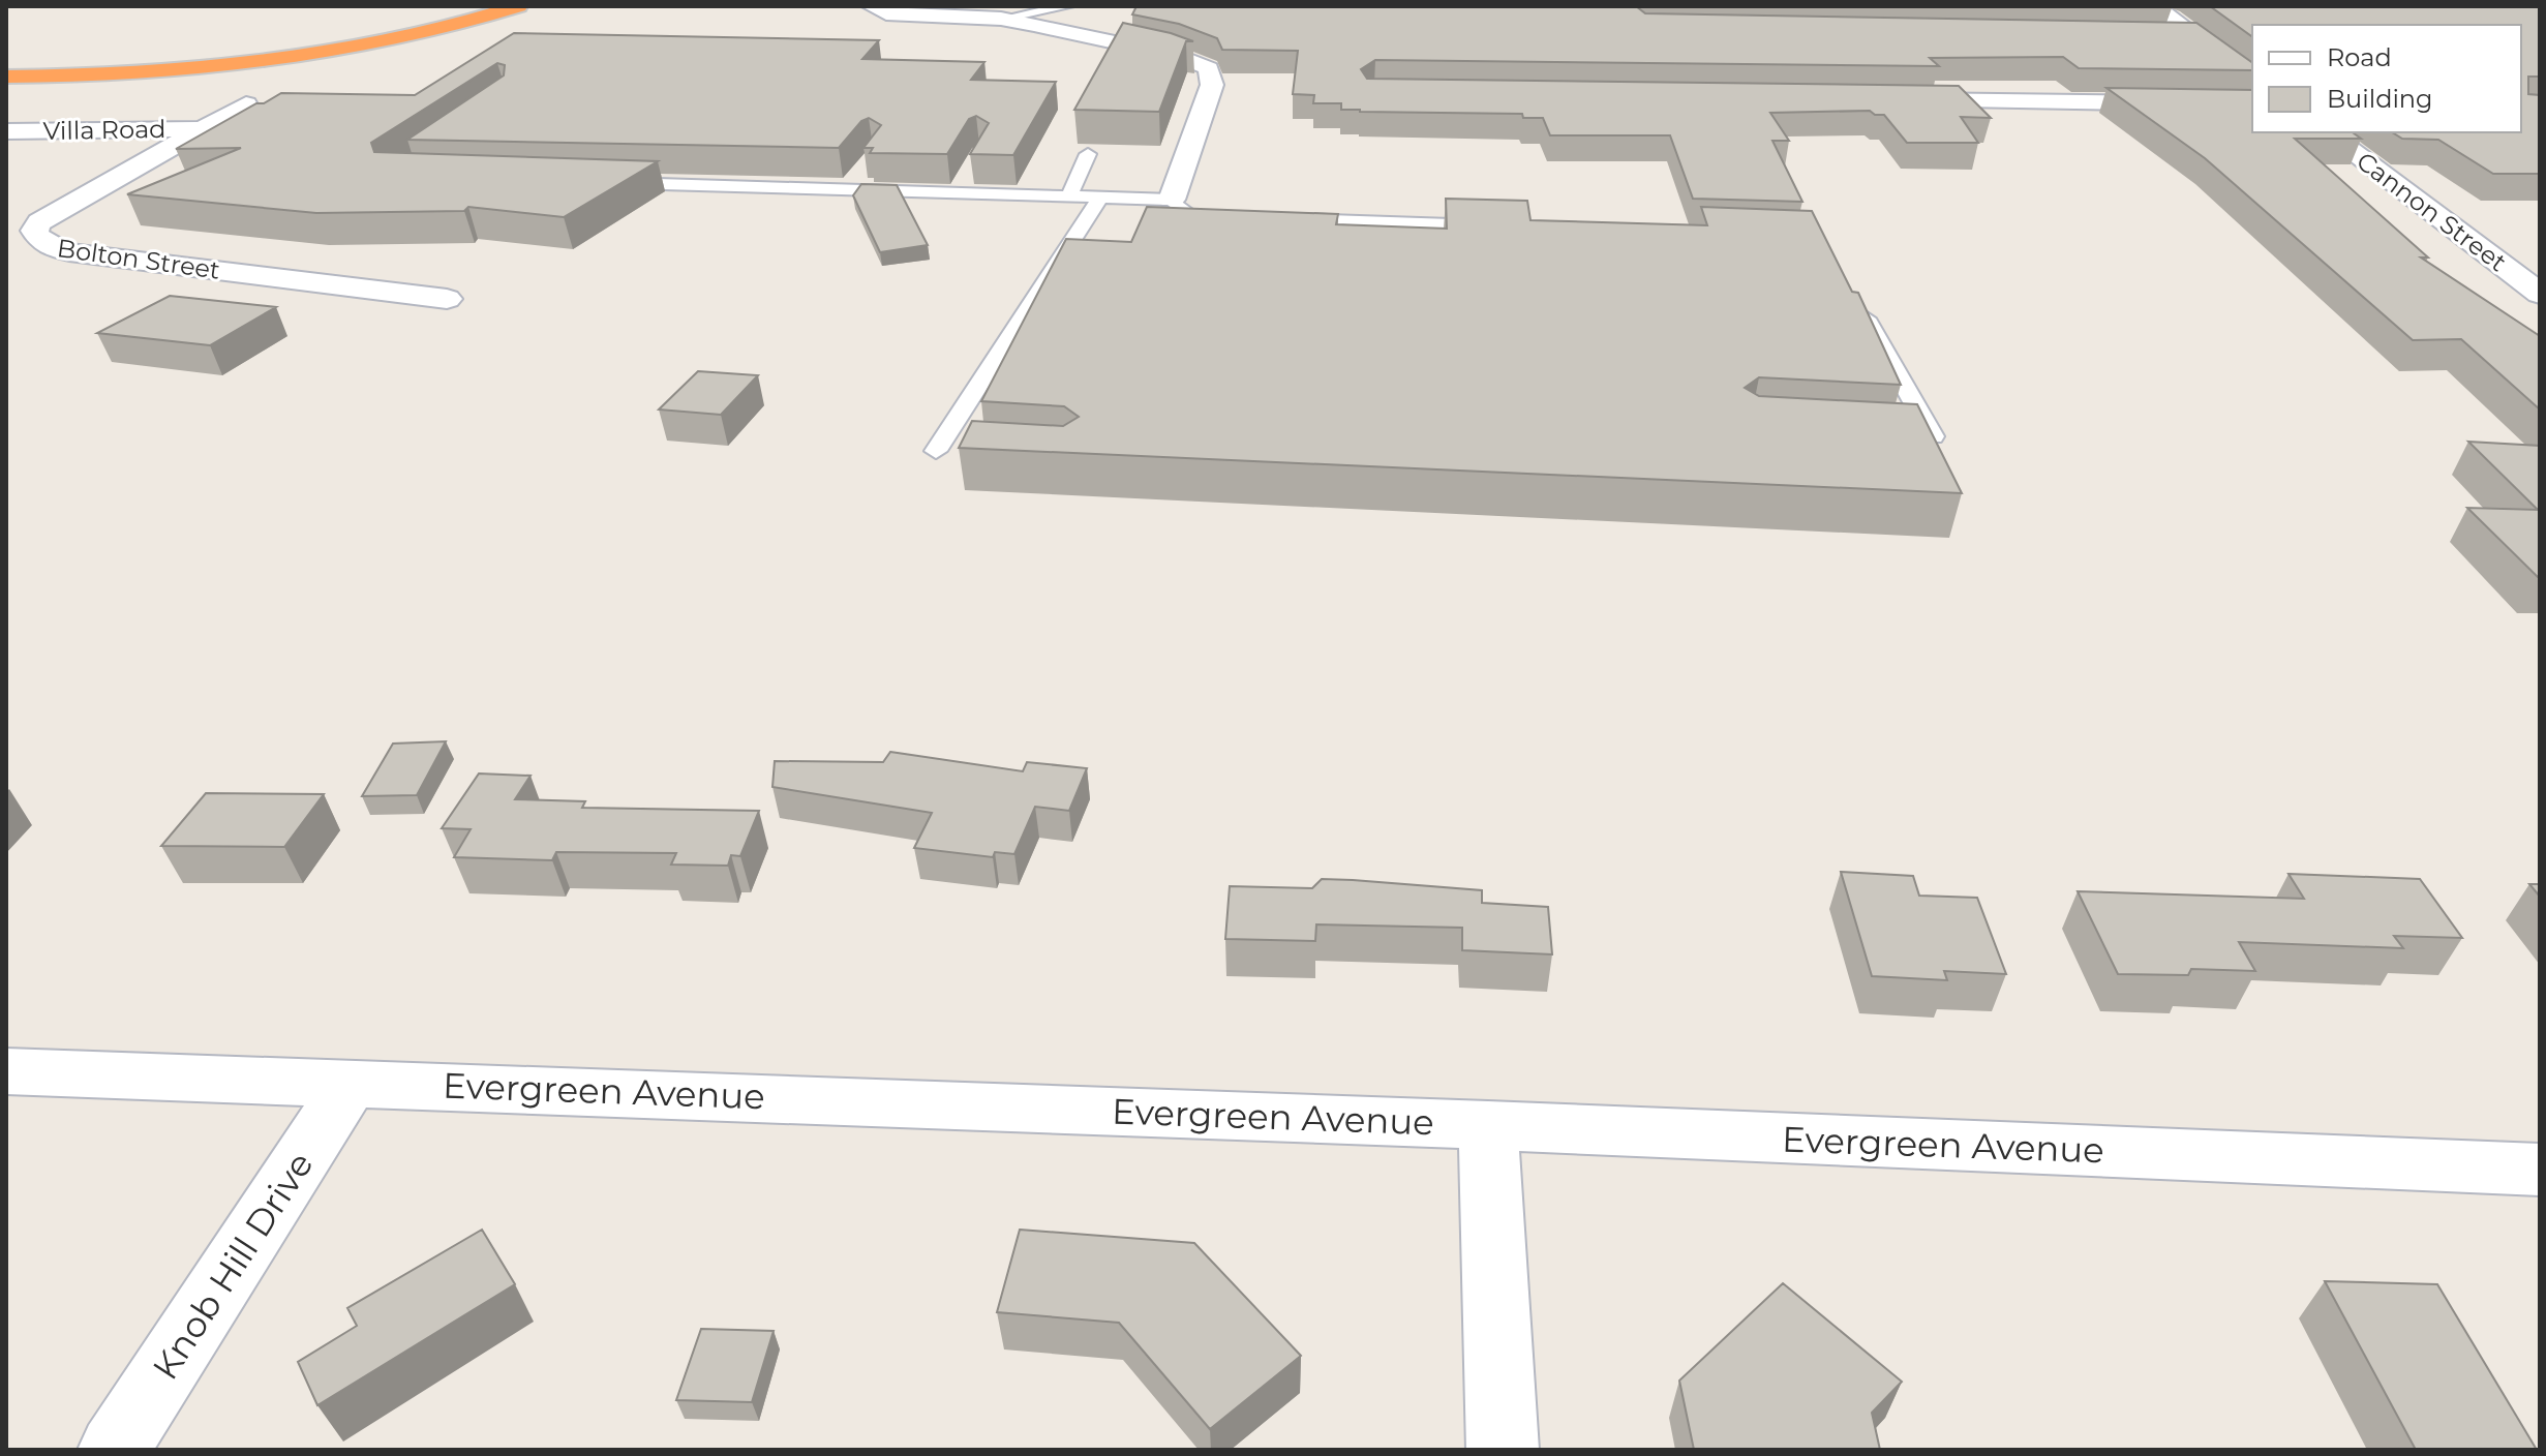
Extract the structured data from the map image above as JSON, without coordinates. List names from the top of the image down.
{
  "streets": {
    "street": [
      "Villa Road",
      "Cannon Street",
      "Bolton Street",
      "Evergreen Avenue",
      "Knob Hill Drive"
    ]
  },
  "crossings": [
    ["Villa Road", "Bolton Street"],
    ["Evergreen Avenue", "Knob Hill Drive"]
  ],
  "legend": ["Road", "Building"]
}
